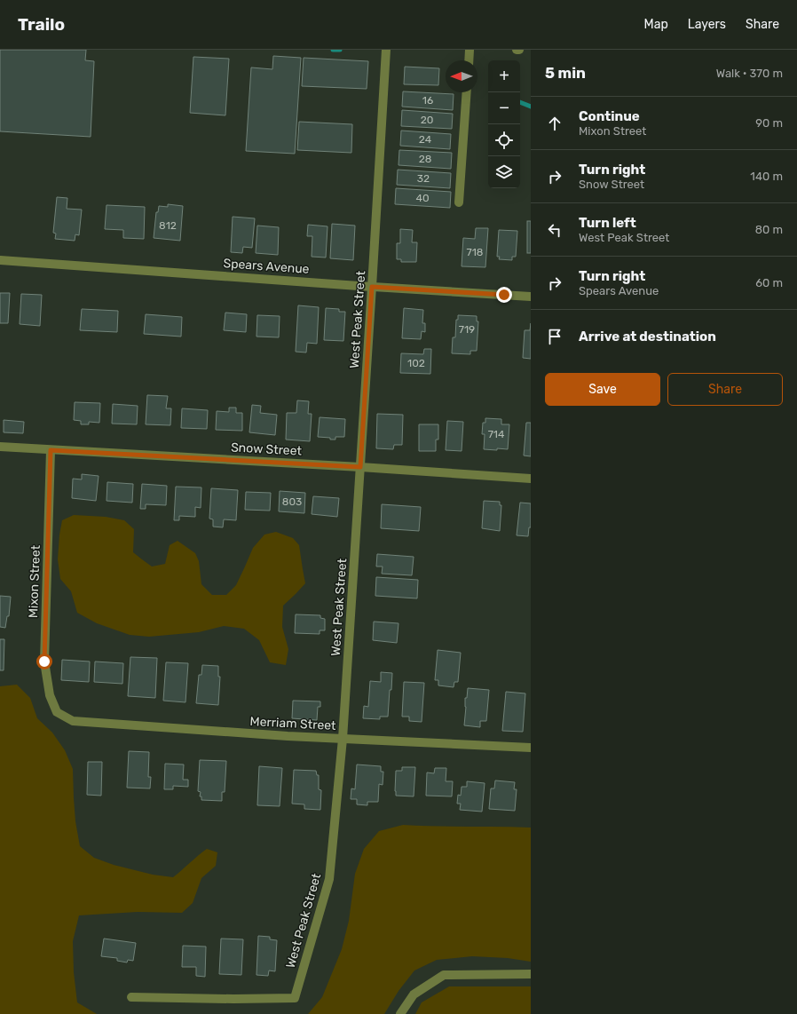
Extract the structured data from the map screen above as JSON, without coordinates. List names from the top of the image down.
{
  "streets": {
    "street": [
      "Spears Avenue",
      "West Peak Street",
      "Snow Street",
      "Mixon Street",
      "Merriam Street"
    ]
  },
  "crossings": [
    ["Spears Avenue", "West Peak Street"],
    ["West Peak Street", "Snow Street"],
    ["West Peak Street", "Merriam Street"],
    ["Snow Street", "Mixon Street"],
    ["Mixon Street", "Merriam Street"]
  ],
  "house_numbers": [
    "16",
    "20",
    "24",
    "28",
    "32",
    "40",
    "812",
    "718",
    "719",
    "102",
    "714",
    "803"
  ],
  "north": "left",
  "page": {
    "header": "Trailo",
    "nav": ["Map", "Layers", "Share"],
    "heading": ["5 min", "Walk · 370 m"],
    "map_buttons": ["+", "−"],
    "list": [
      ["Continue", "Mixon Street", "90 m"],
      ["Turn right", "Snow Street", "140 m"],
      ["Turn left", "West Peak Street", "80 m"],
      ["Turn right", "Spears Avenue", "60 m"],
      "Arrive at destination"
    ],
    "buttons": ["Save", "Share"]
  }
}
